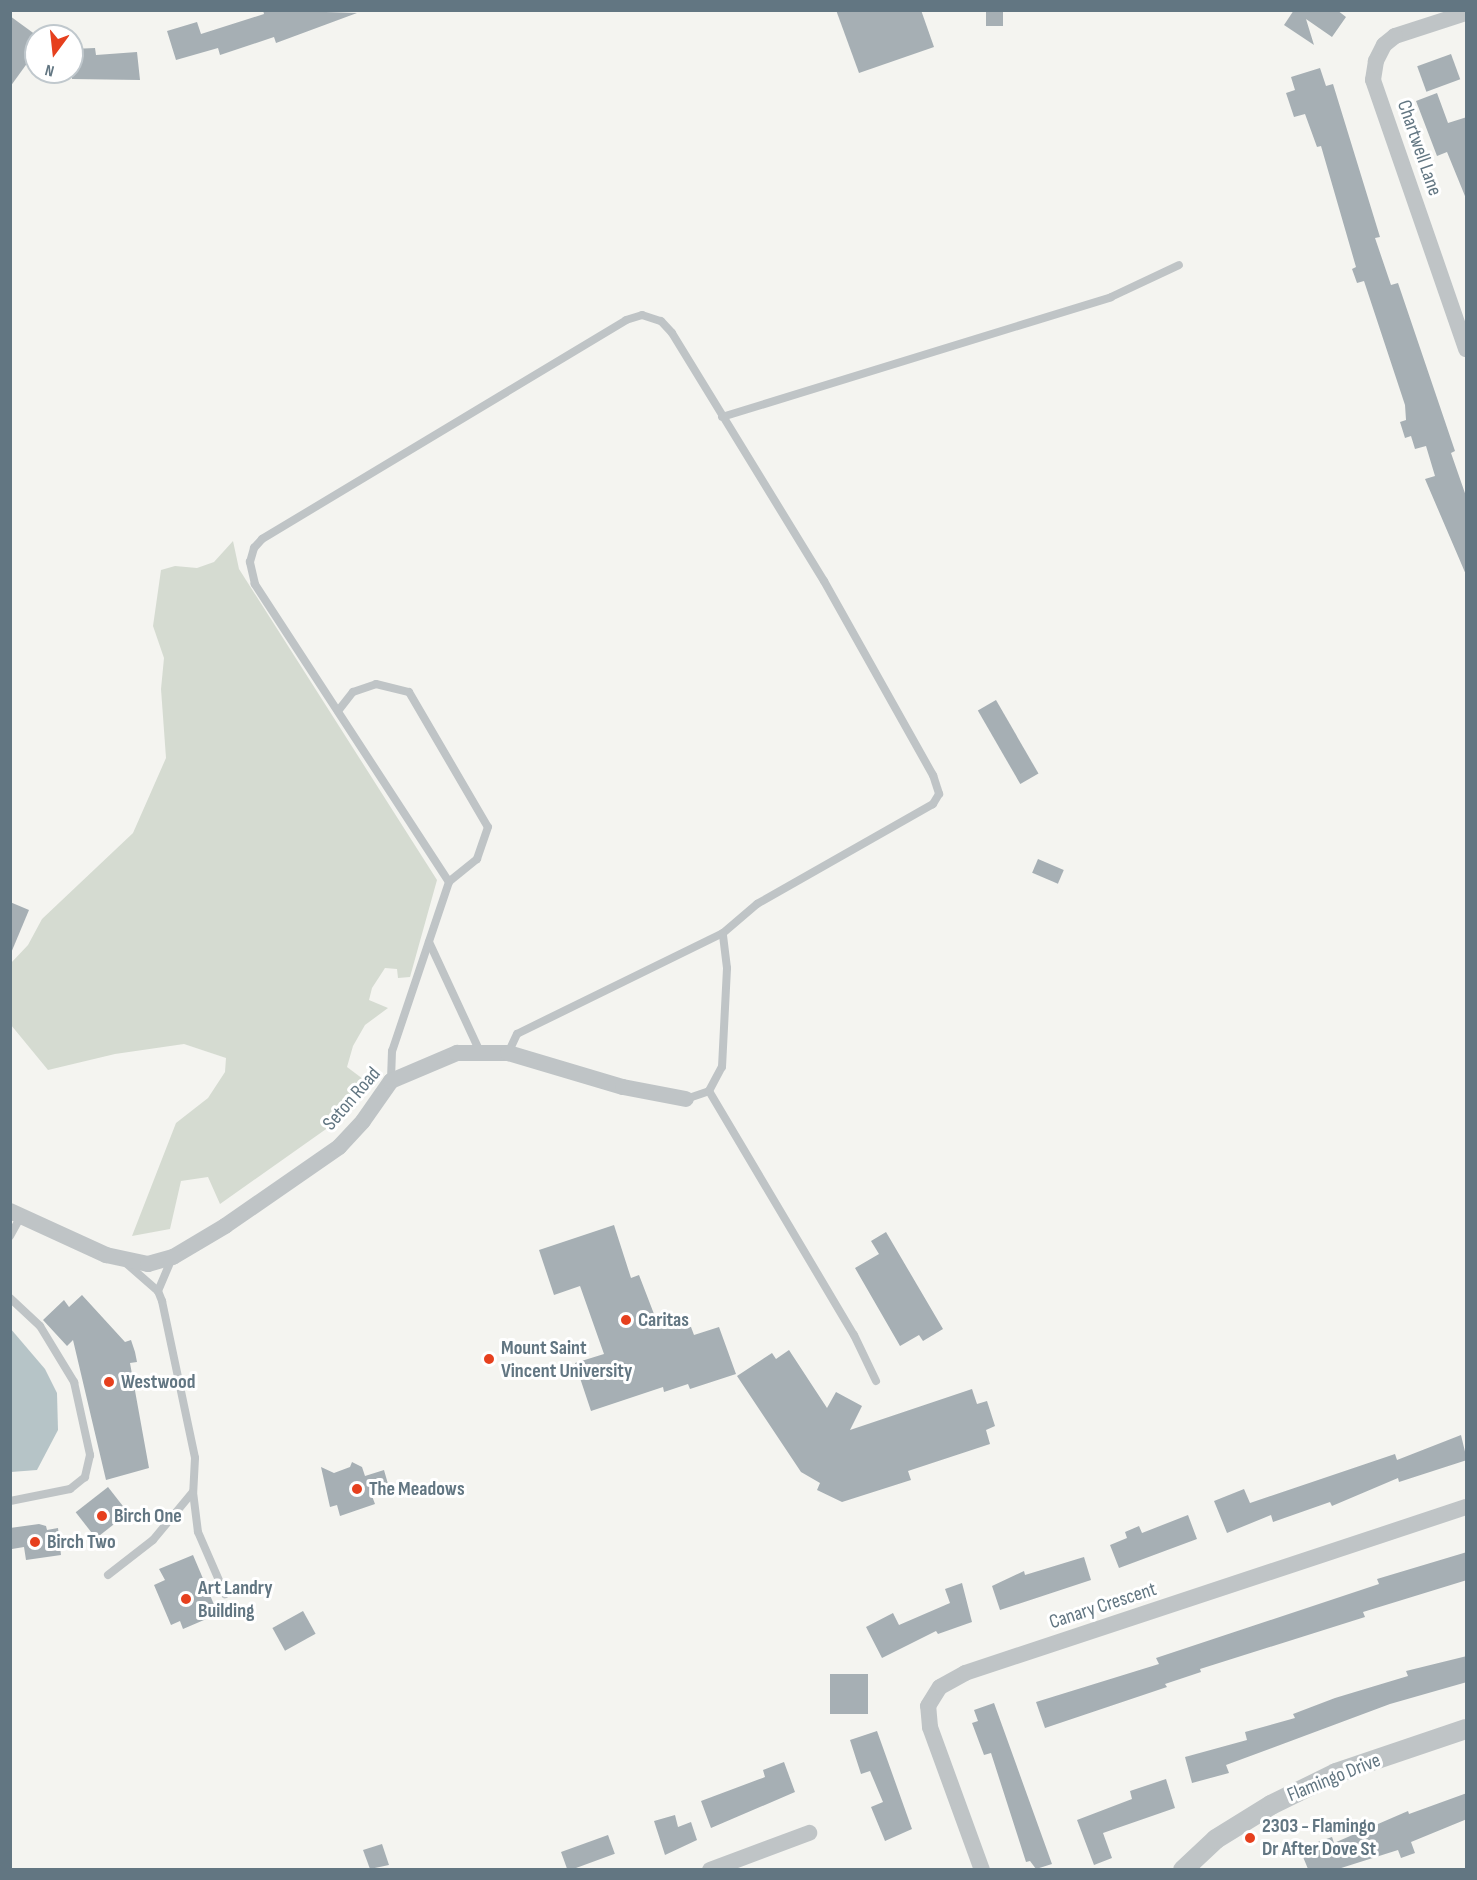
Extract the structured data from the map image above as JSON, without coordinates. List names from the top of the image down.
{
  "streets": {
    "street": [
      "Chartwell Lane",
      "Seton Road",
      "Canary Crescent",
      "Flamingo Drive"
    ]
  },
  "places": [
    "Caritas",
    "Mount Saint Vincent University",
    "Westwood",
    "The Meadows",
    "Birch One",
    "Birch Two",
    "Art Landry Building",
    "2303 - Flamingo Dr After Dove St"
  ],
  "north": "bottom"
}
